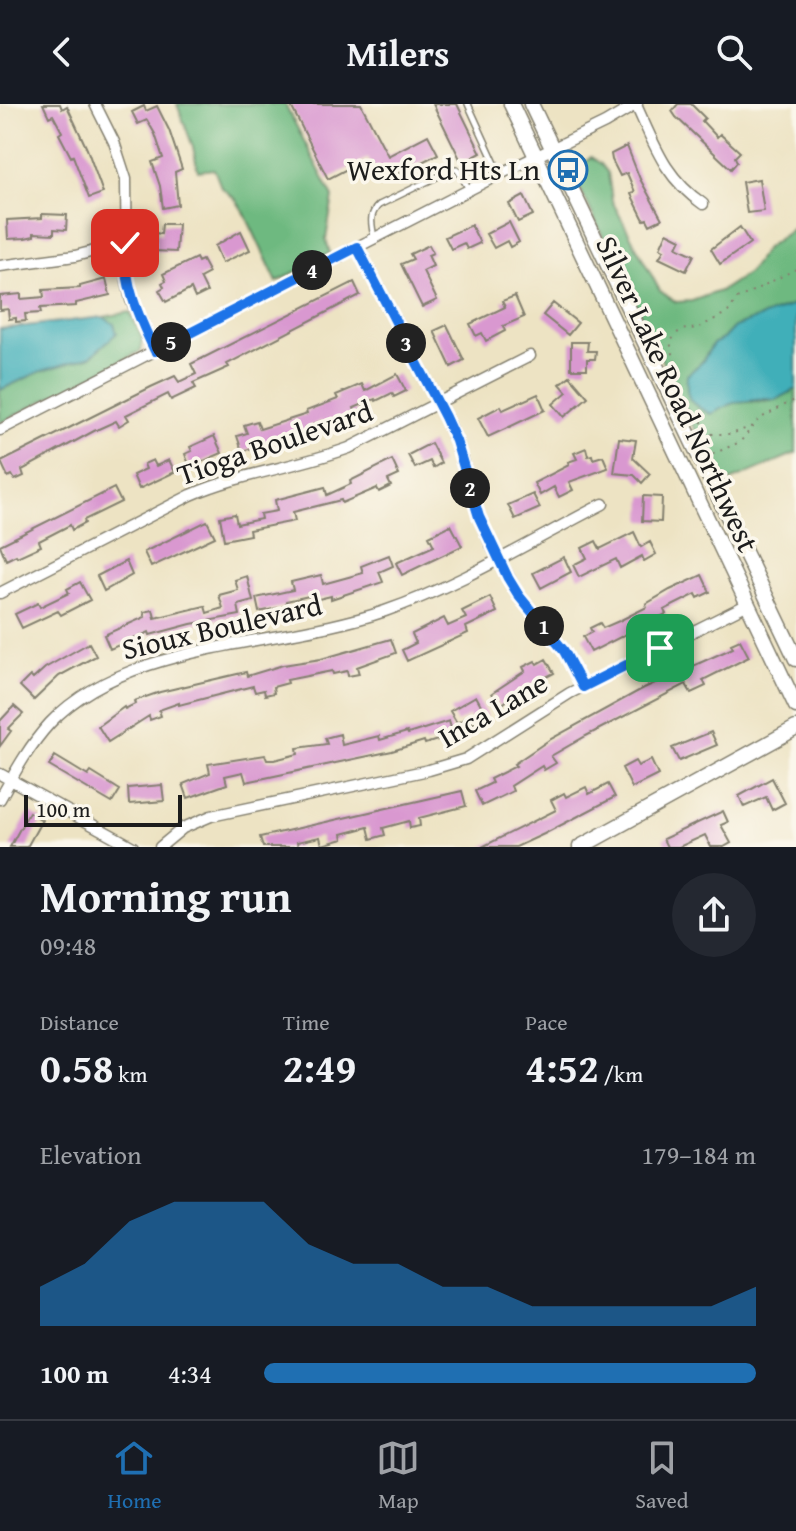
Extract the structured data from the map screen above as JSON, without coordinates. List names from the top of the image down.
{
  "streets": {
    "main road": ["Silver Lake Road Northwest"],
    "street": ["Tioga Boulevard", "Sioux Boulevard", "Inca Lane"]
  },
  "crossings": [
    ["Silver Lake Road Northwest", "Inca Lane"]
  ],
  "places": {
    "bus stop": ["Wexford Hts Ln"]
  },
  "scale_bar": "100 m",
  "page": {
    "header": "Milers",
    "pins": [
      "4",
      "5",
      "3",
      "2",
      "1"
    ],
    "scale": "100 m",
    "heading": ["Morning run", "09:48"],
    "stats": [
      ["Distance", "0.58 km"],
      ["Time", "2:49"],
      ["Pace", "4:52 /km"]
    ],
    "chart": ["Elevation", "179–184 m"],
    "list": [
      {
        "name": "100 m",
        "note": "4:34"
      }
    ],
    "tabs": ["Home", "Map", "Saved"]
  }
}
